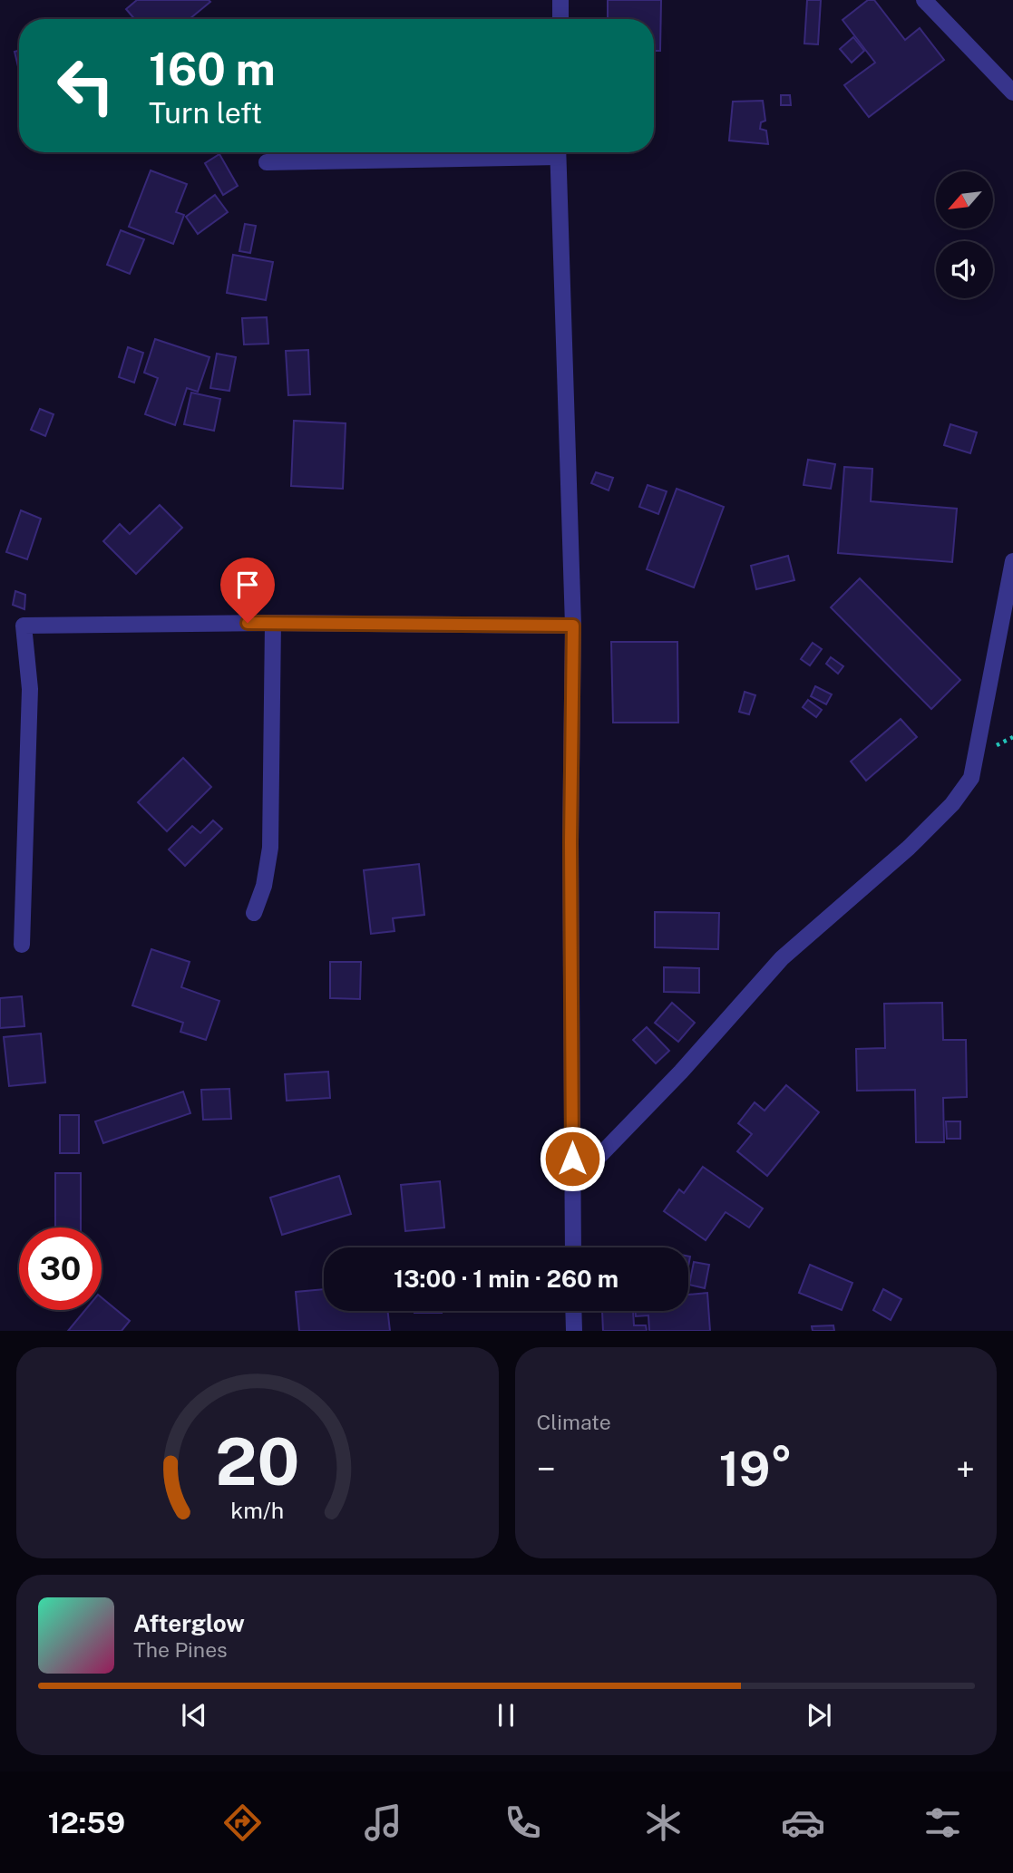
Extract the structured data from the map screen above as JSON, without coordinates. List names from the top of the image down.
{
  "north": "bottom left",
  "page": {
    "turn": ["160 m", "Turn left"],
    "limit": "30",
    "trip": "13:00 · 1 min · 260 m",
    "tile": "Climate",
    "heat": ["−", "19°", "+"],
    "song": ["Afterglow", "The Pines"],
    "tabs": "12:59",
    "gauge": ["20", "km/h"]
  }
}
